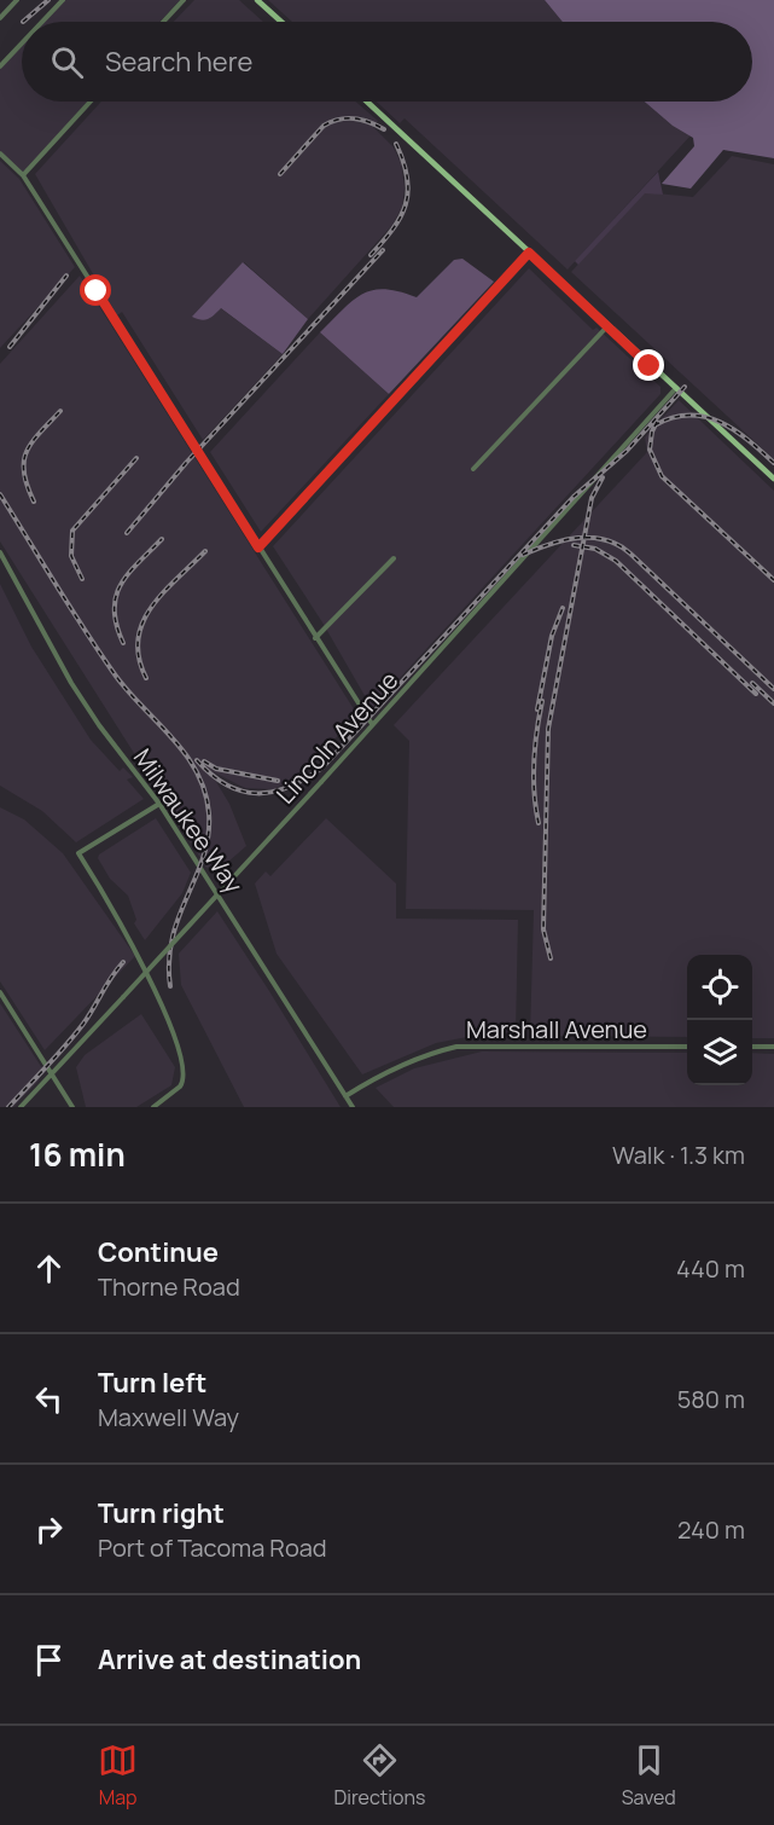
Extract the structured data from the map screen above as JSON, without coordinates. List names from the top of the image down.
{
  "streets": {
    "street": ["Lincoln Avenue", "Milwaukee Way", "Marshall Avenue"]
  },
  "crossings": [
    ["Milwaukee Way", "Marshall Avenue"]
  ],
  "page": {
    "search": "Search here",
    "heading": ["16 min", "Walk · 1.3 km"],
    "list": [
      ["Continue", "Thorne Road", "440 m"],
      ["Turn left", "Maxwell Way", "580 m"],
      ["Turn right", "Port of Tacoma Road", "240 m"],
      "Arrive at destination"
    ],
    "nav": ["Map", "Directions", "Saved"]
  }
}
